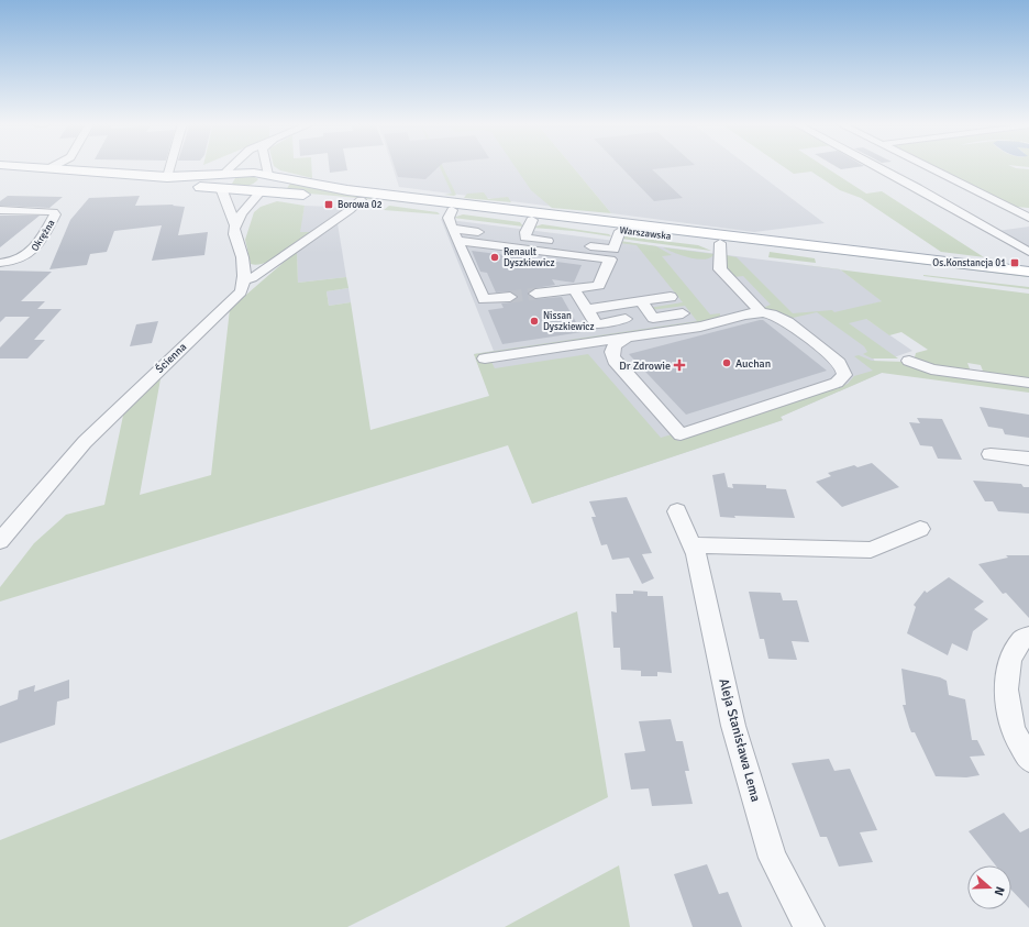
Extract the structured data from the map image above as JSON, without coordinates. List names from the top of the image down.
{
  "streets": {
    "main road": ["Warszawska"],
    "street": ["Okrężna", "Ścienna", "Aleja Stanisława Lema"]
  },
  "places": {
    "transit": ["Borowa 02", "Os.Konstancja 01"],
    "other": ["Renault Dyszkiewicz", "Nissan Dyszkiewicz", "Auchan"],
    "health": ["Dr Zdrowie"]
  },
  "north": "right"
}
